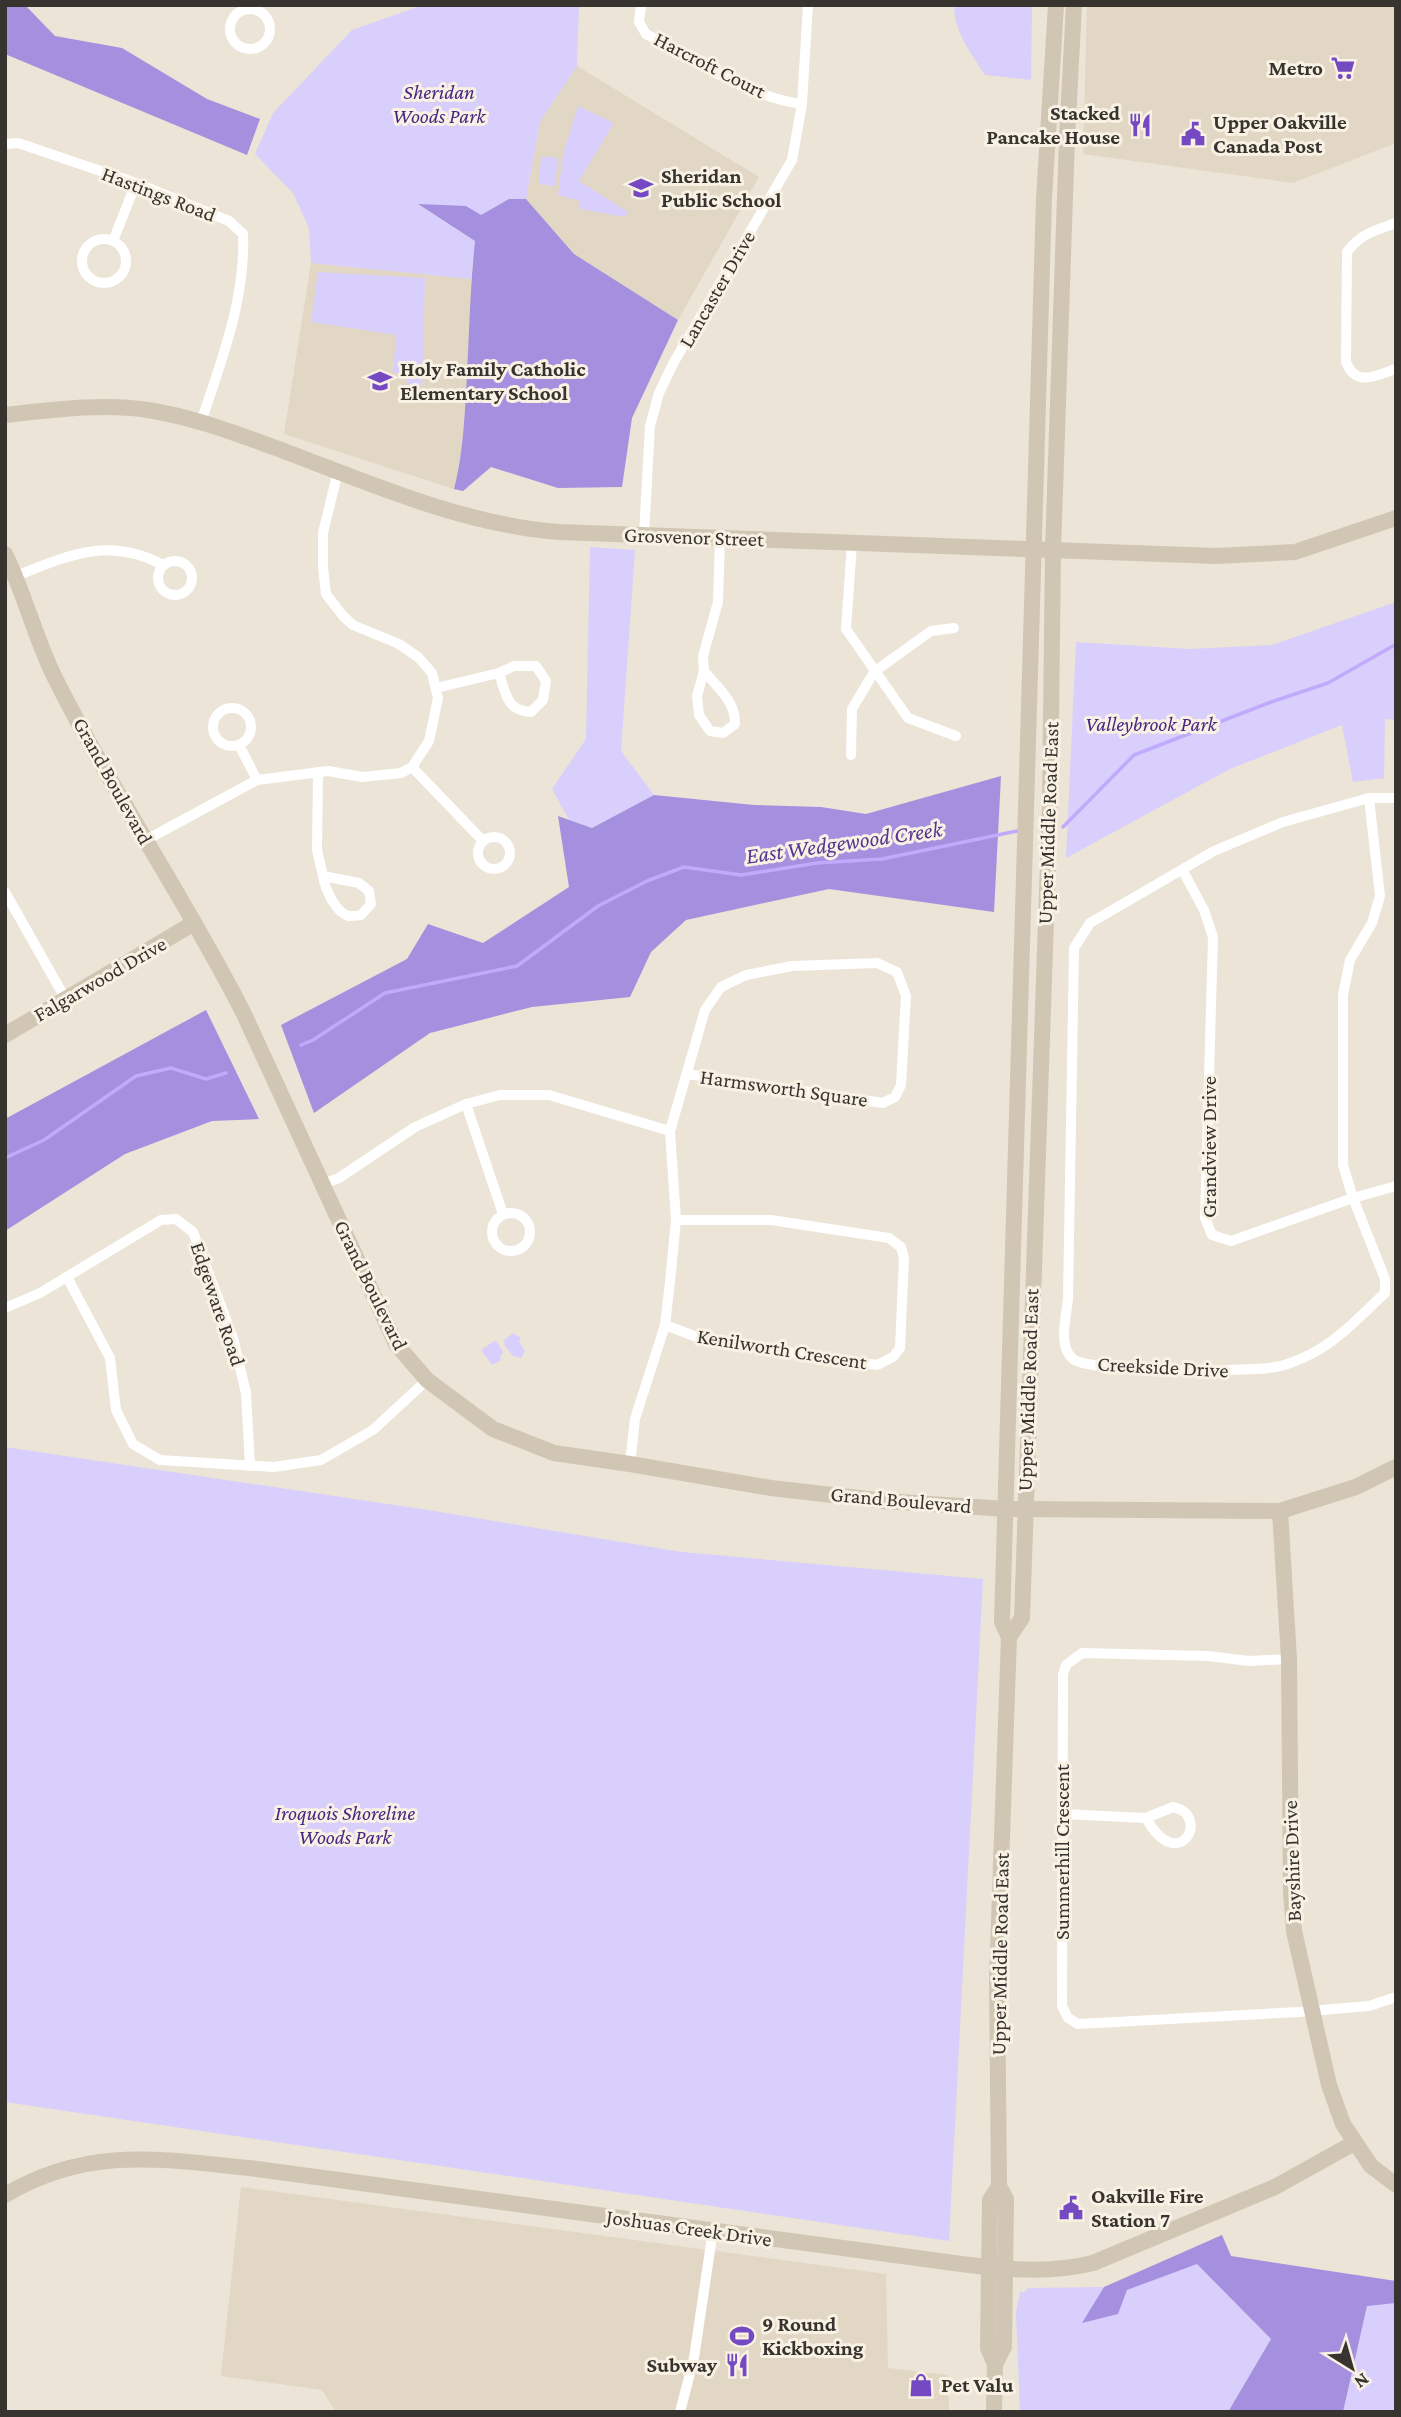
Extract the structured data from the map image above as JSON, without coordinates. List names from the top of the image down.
{
  "streets": {
    "street": [
      "Harcroft Court",
      "Hastings Road",
      "Lancaster Drive",
      "Grosvenor Street",
      "Grand Boulevard",
      "Upper Middle Road East",
      "Falgarwood Drive",
      "Harmsworth Square",
      "Grandview Drive",
      "Edgeware Road",
      "Kenilworth Crescent",
      "Creekside Drive",
      "Summerhill Crescent",
      "Bayshire Drive",
      "Joshuas Creek Drive"
    ]
  },
  "crossings": [
    ["Harcroft Court", "Lancaster Drive"],
    ["Hastings Road", "Grosvenor Street"],
    ["Lancaster Drive", "Grosvenor Street"],
    ["Grosvenor Street", "Upper Middle Road East"],
    ["Grand Boulevard", "Upper Middle Road East"],
    ["Grand Boulevard", "Falgarwood Drive"],
    ["Grand Boulevard", "Harmsworth Square"],
    ["Grand Boulevard", "Bayshire Drive"],
    ["Upper Middle Road East", "Joshuas Creek Drive"],
    ["Harmsworth Square", "Kenilworth Crescent"],
    ["Grandview Drive", "Creekside Drive"],
    ["Summerhill Crescent", "Bayshire Drive"],
    ["Bayshire Drive", "Joshuas Creek Drive"]
  ],
  "water": ["East Wedgewood Creek"],
  "parks": ["Sheridan Woods Park", "Valleybrook Park", "Iroquois Shoreline Woods Park"],
  "places": {
    "supermarket": ["Metro"],
    "restaurant": ["Stacked Pancake House", "Subway"],
    "public building": ["Upper Oakville Canada Post", "Oakville Fire Station 7"],
    "school or university": ["Sheridan Public School", "Holy Family Catholic Elementary School"],
    "sports": ["9 Round Kickboxing"],
    "shop": ["Pet Valu"]
  },
  "north": "bottom right"
}
